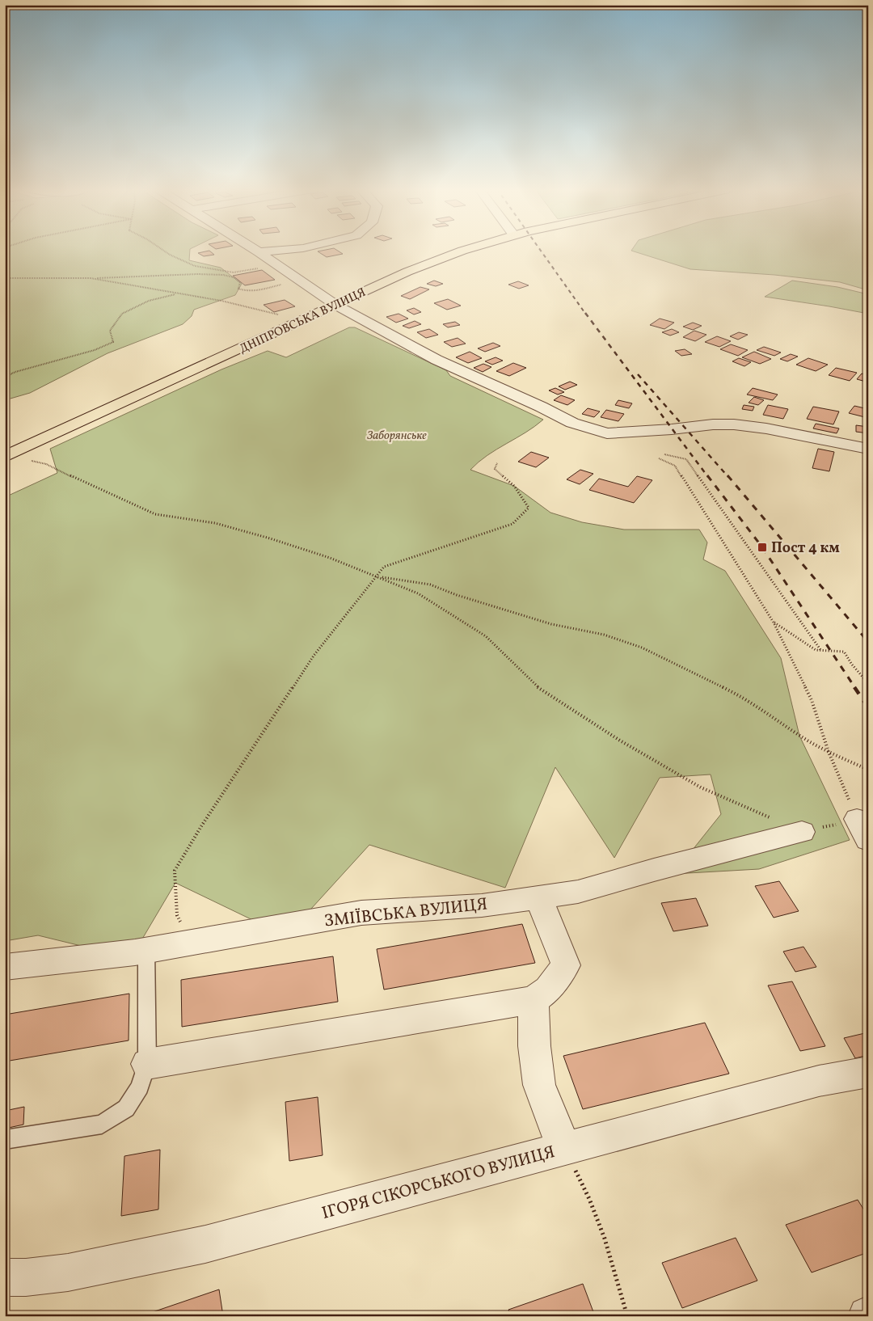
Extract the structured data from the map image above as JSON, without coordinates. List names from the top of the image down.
{
  "streets": {
    "highway": ["ДНІПРОВСЬКА ВУЛИЦЯ"],
    "street": ["ЗМІЇВСЬКА ВУЛИЦЯ", "ІГОРЯ СІКОРСЬКОГО ВУЛИЦЯ"]
  },
  "parks": ["Заборянське"],
  "places": {
    "transit": ["Пост 4 км"]
  }
}
